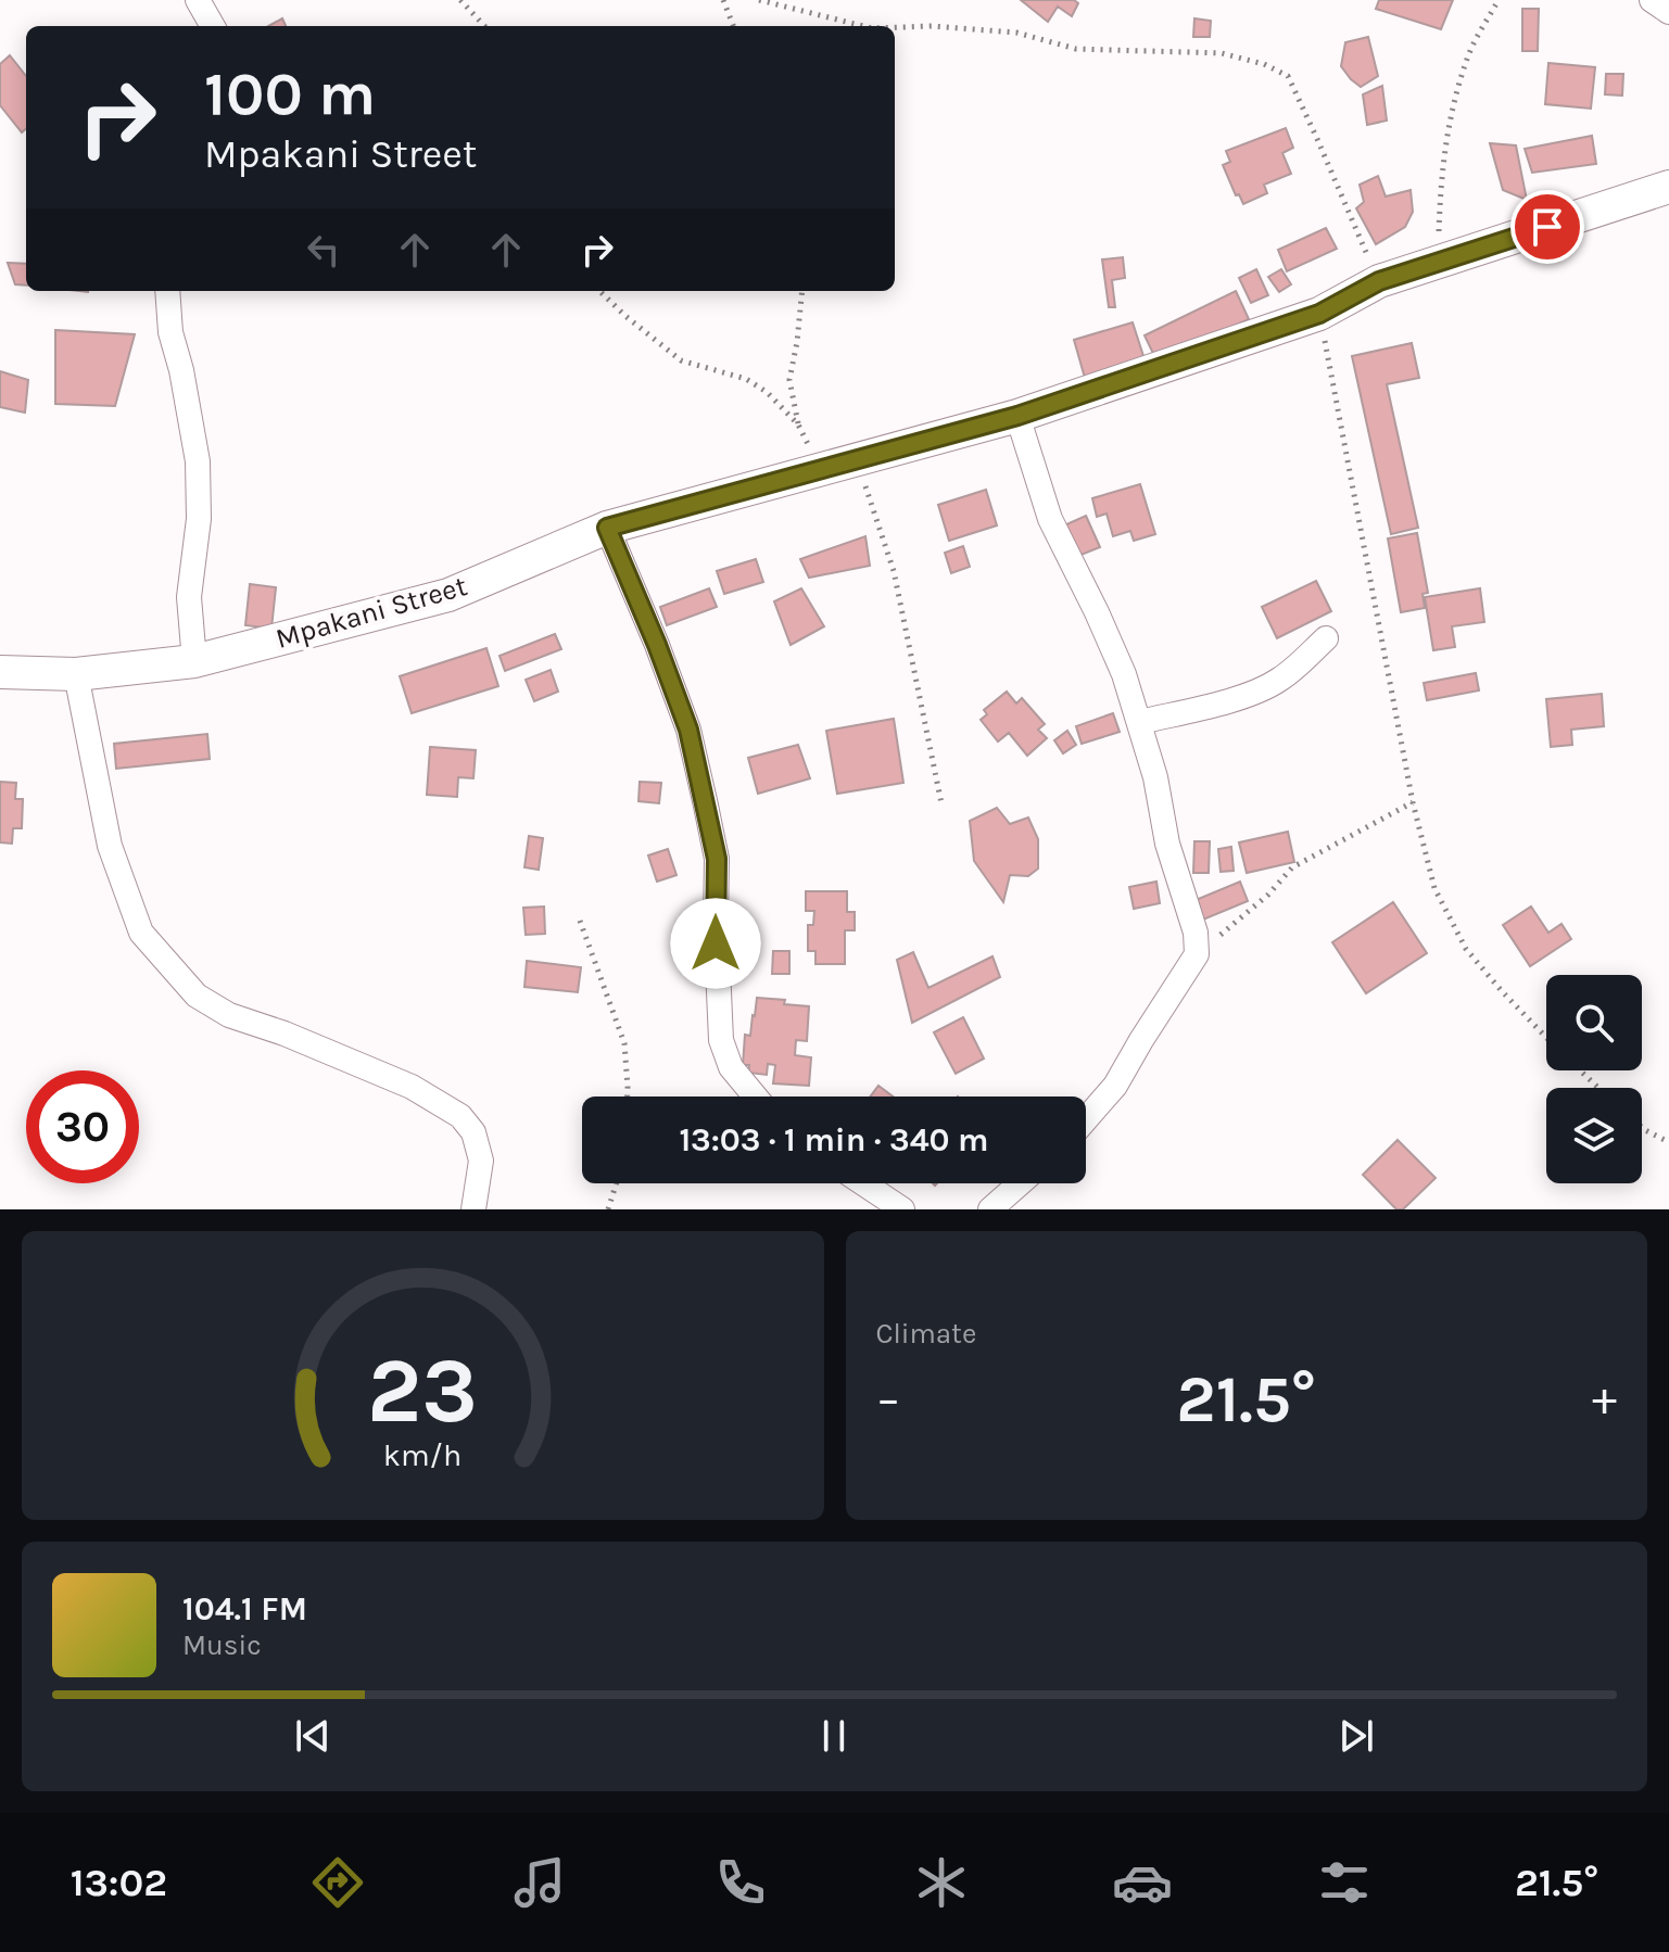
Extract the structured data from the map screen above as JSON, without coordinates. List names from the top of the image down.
{
  "streets": {
    "street": ["Mpakani Street"]
  },
  "page": {
    "turn": ["100 m", "Mpakani Street"],
    "limit": "30",
    "trip": "13:03 · 1 min · 340 m",
    "tile": "Climate",
    "heat": ["−", "21.5°", "+"],
    "song": ["104.1 FM", "Music"],
    "tabs": ["13:02", "21.5°"],
    "gauge": ["23", "km/h"]
  }
}
